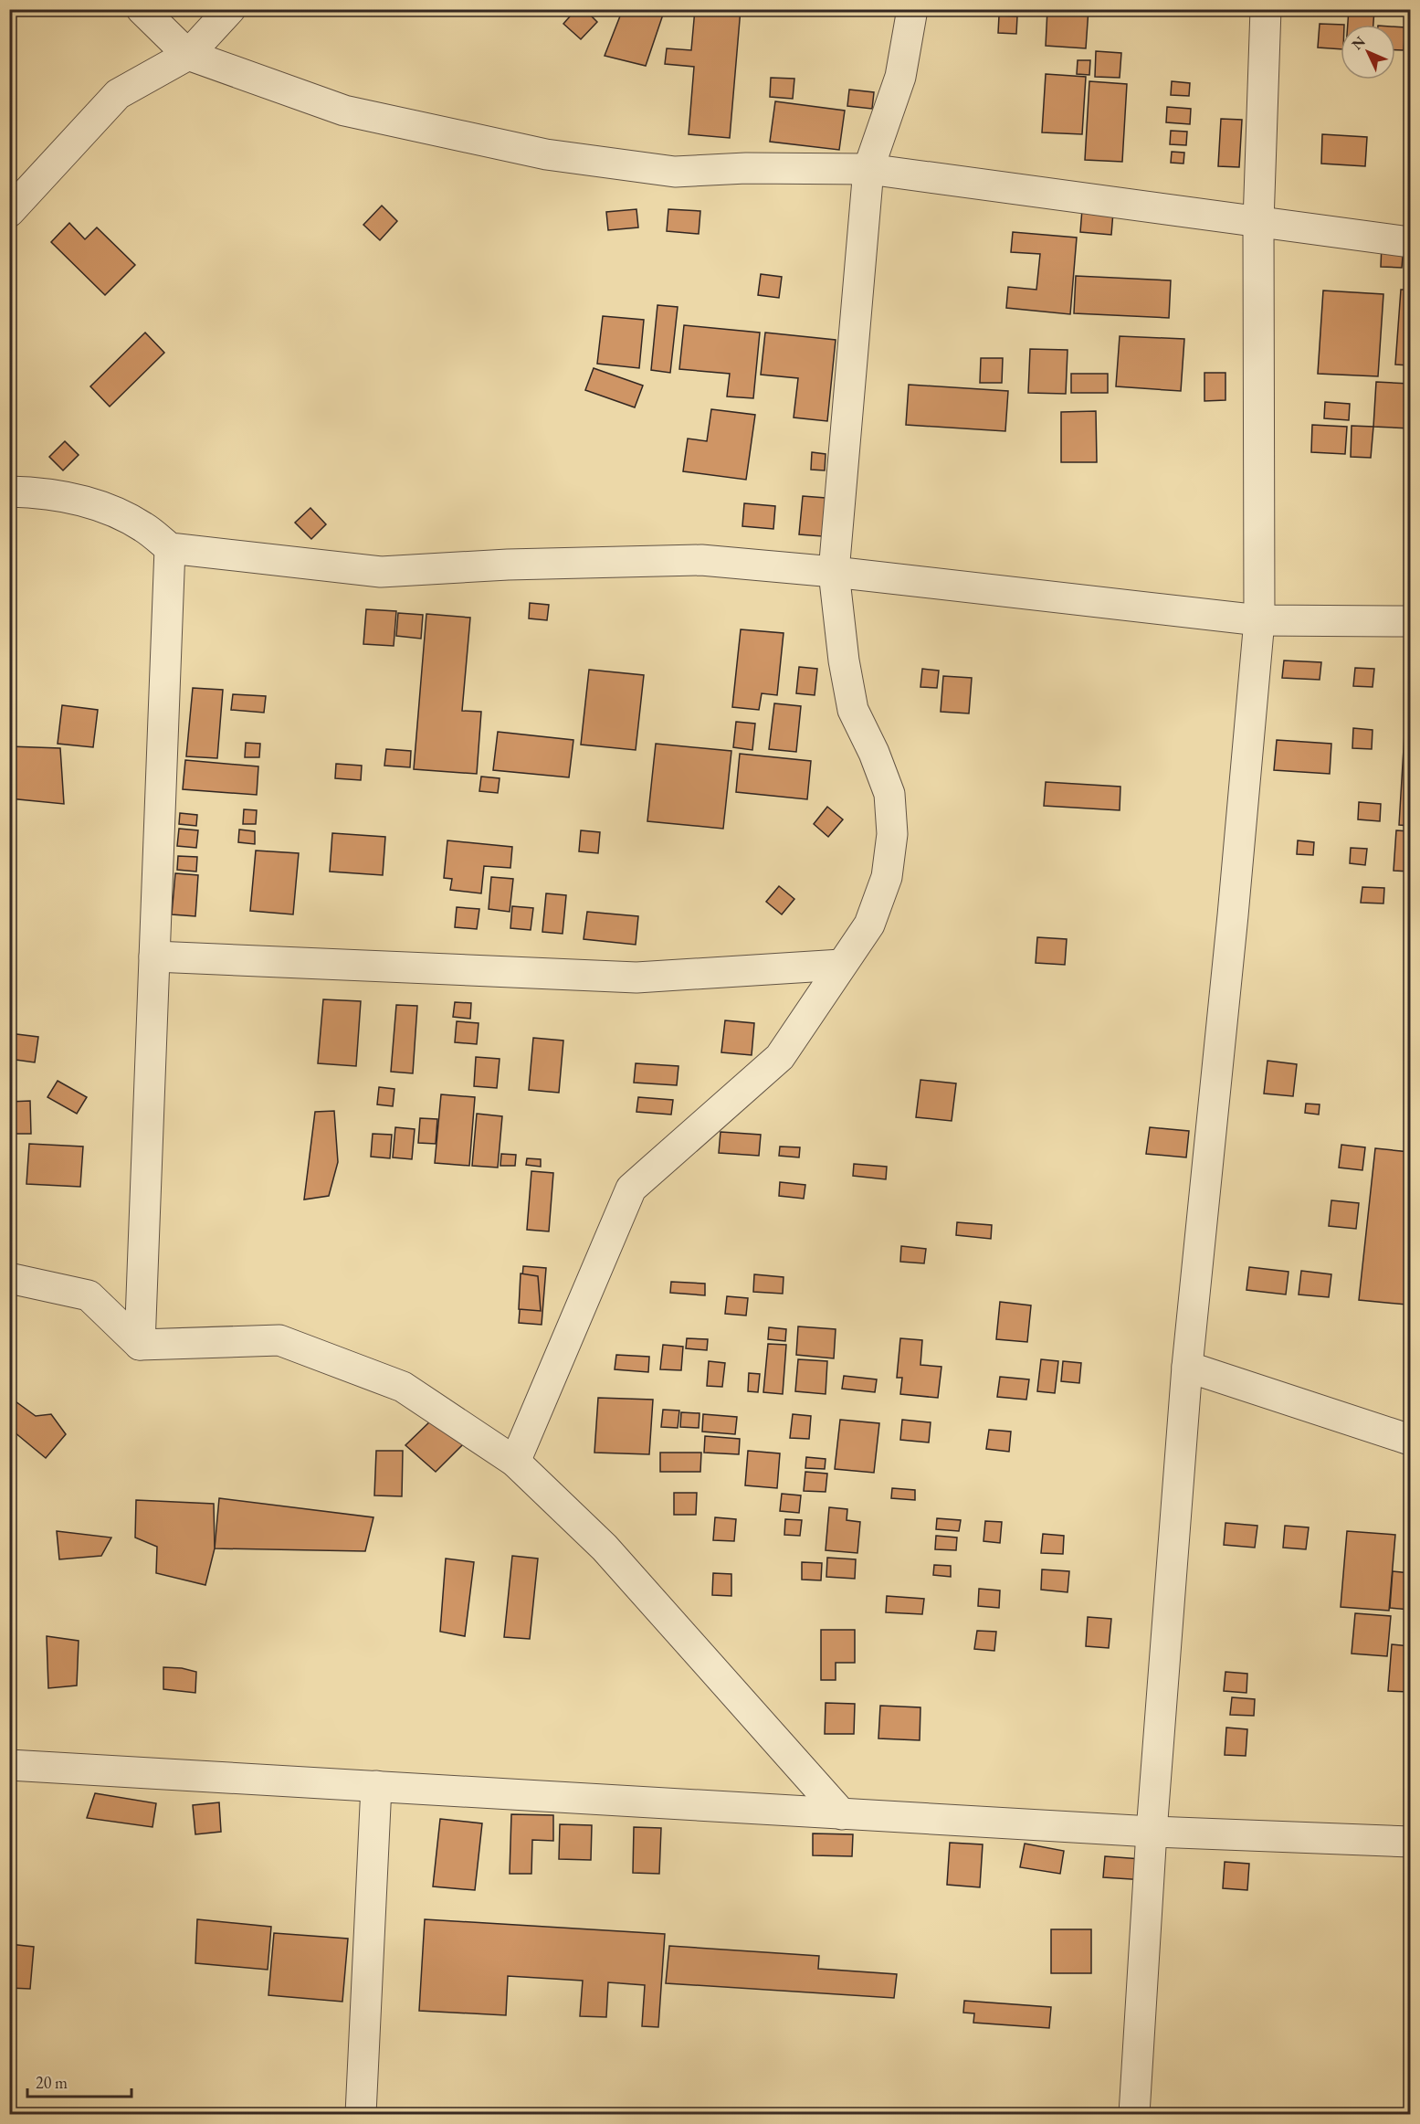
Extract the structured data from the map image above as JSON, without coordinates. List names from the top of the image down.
{
  "scale_bar": "20 m",
  "north": "top left"
}
